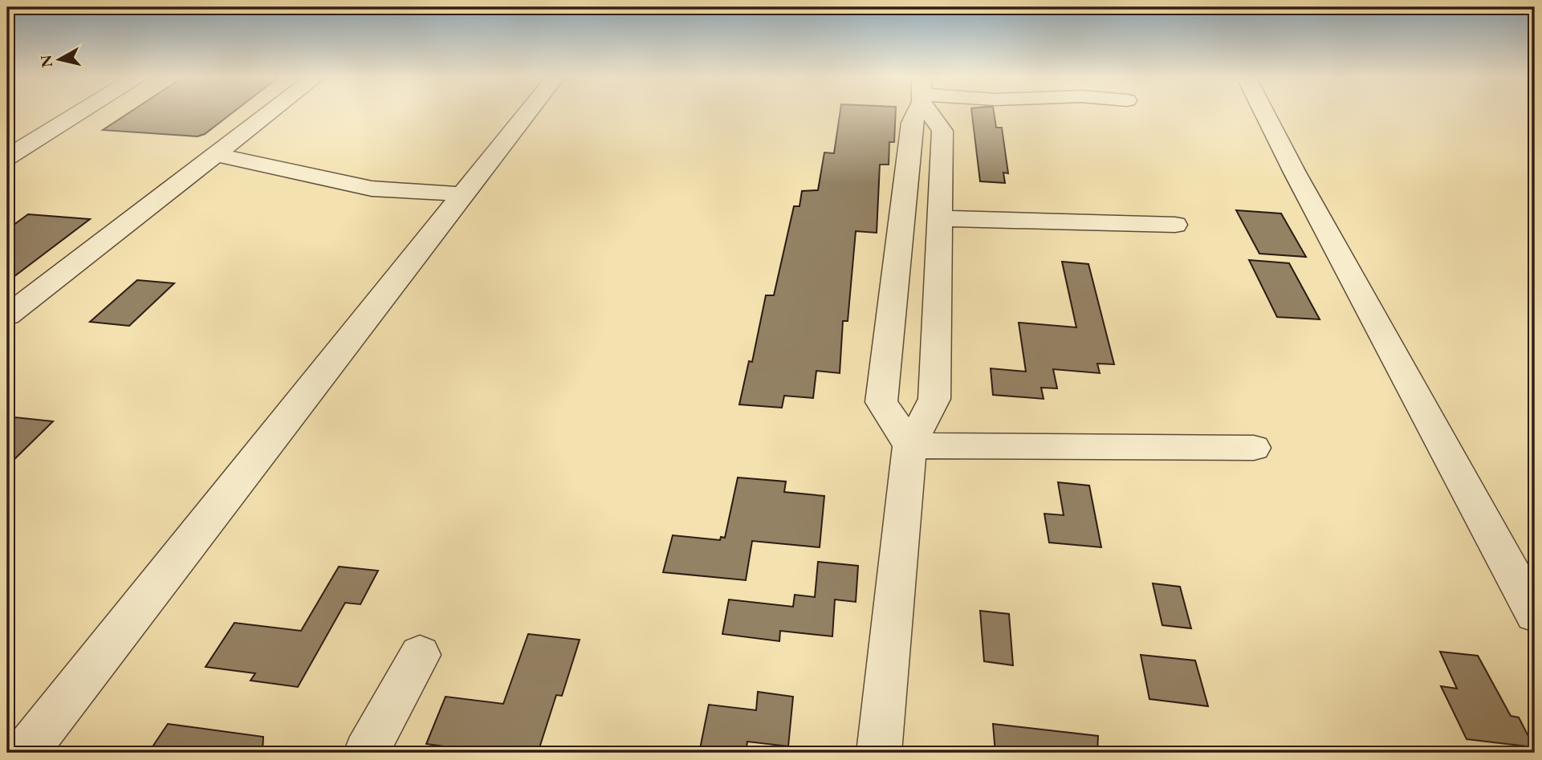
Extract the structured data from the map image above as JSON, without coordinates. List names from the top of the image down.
{
  "north": "left"
}
